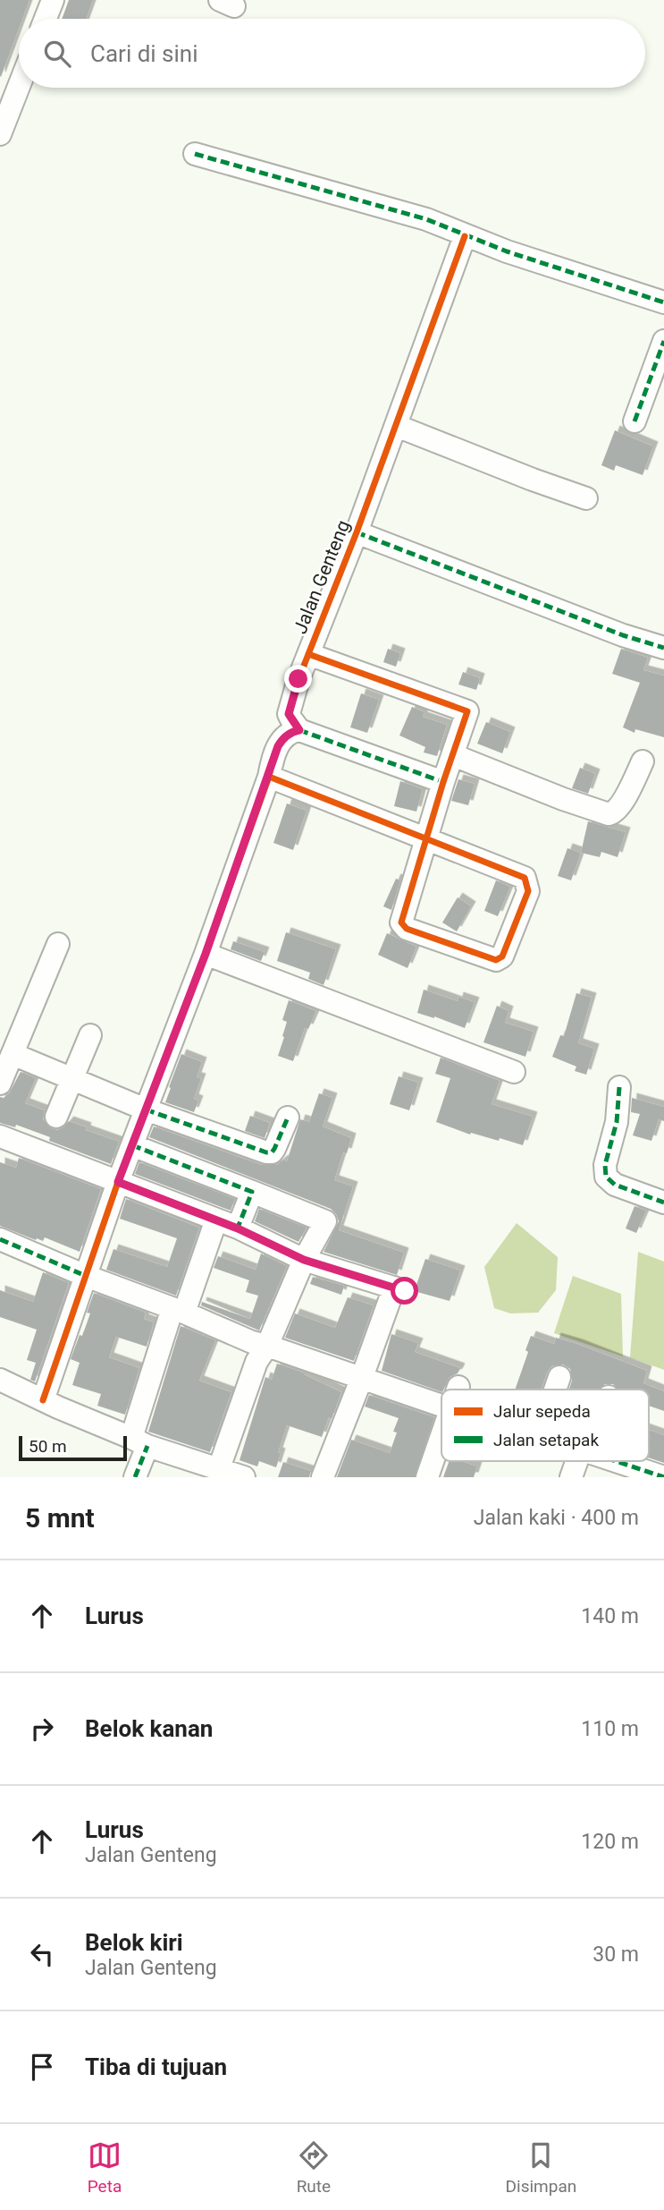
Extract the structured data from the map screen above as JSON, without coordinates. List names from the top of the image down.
{
  "streets": {
    "street": ["Jalan Genteng"]
  },
  "legend": ["Jalur sepeda", "Jalan setapak"],
  "scale_bar": "50 m",
  "page": {
    "search": "Cari di sini",
    "scale": "50 m",
    "heading": ["5 mnt", "Jalan kaki · 400 m"],
    "list": [
      ["Lurus", "140 m"],
      ["Belok kanan", "110 m"],
      ["Lurus", "Jalan Genteng", "120 m"],
      ["Belok kiri", "Jalan Genteng", "30 m"],
      "Tiba di tujuan"
    ],
    "nav": ["Peta", "Rute", "Disimpan"]
  }
}
